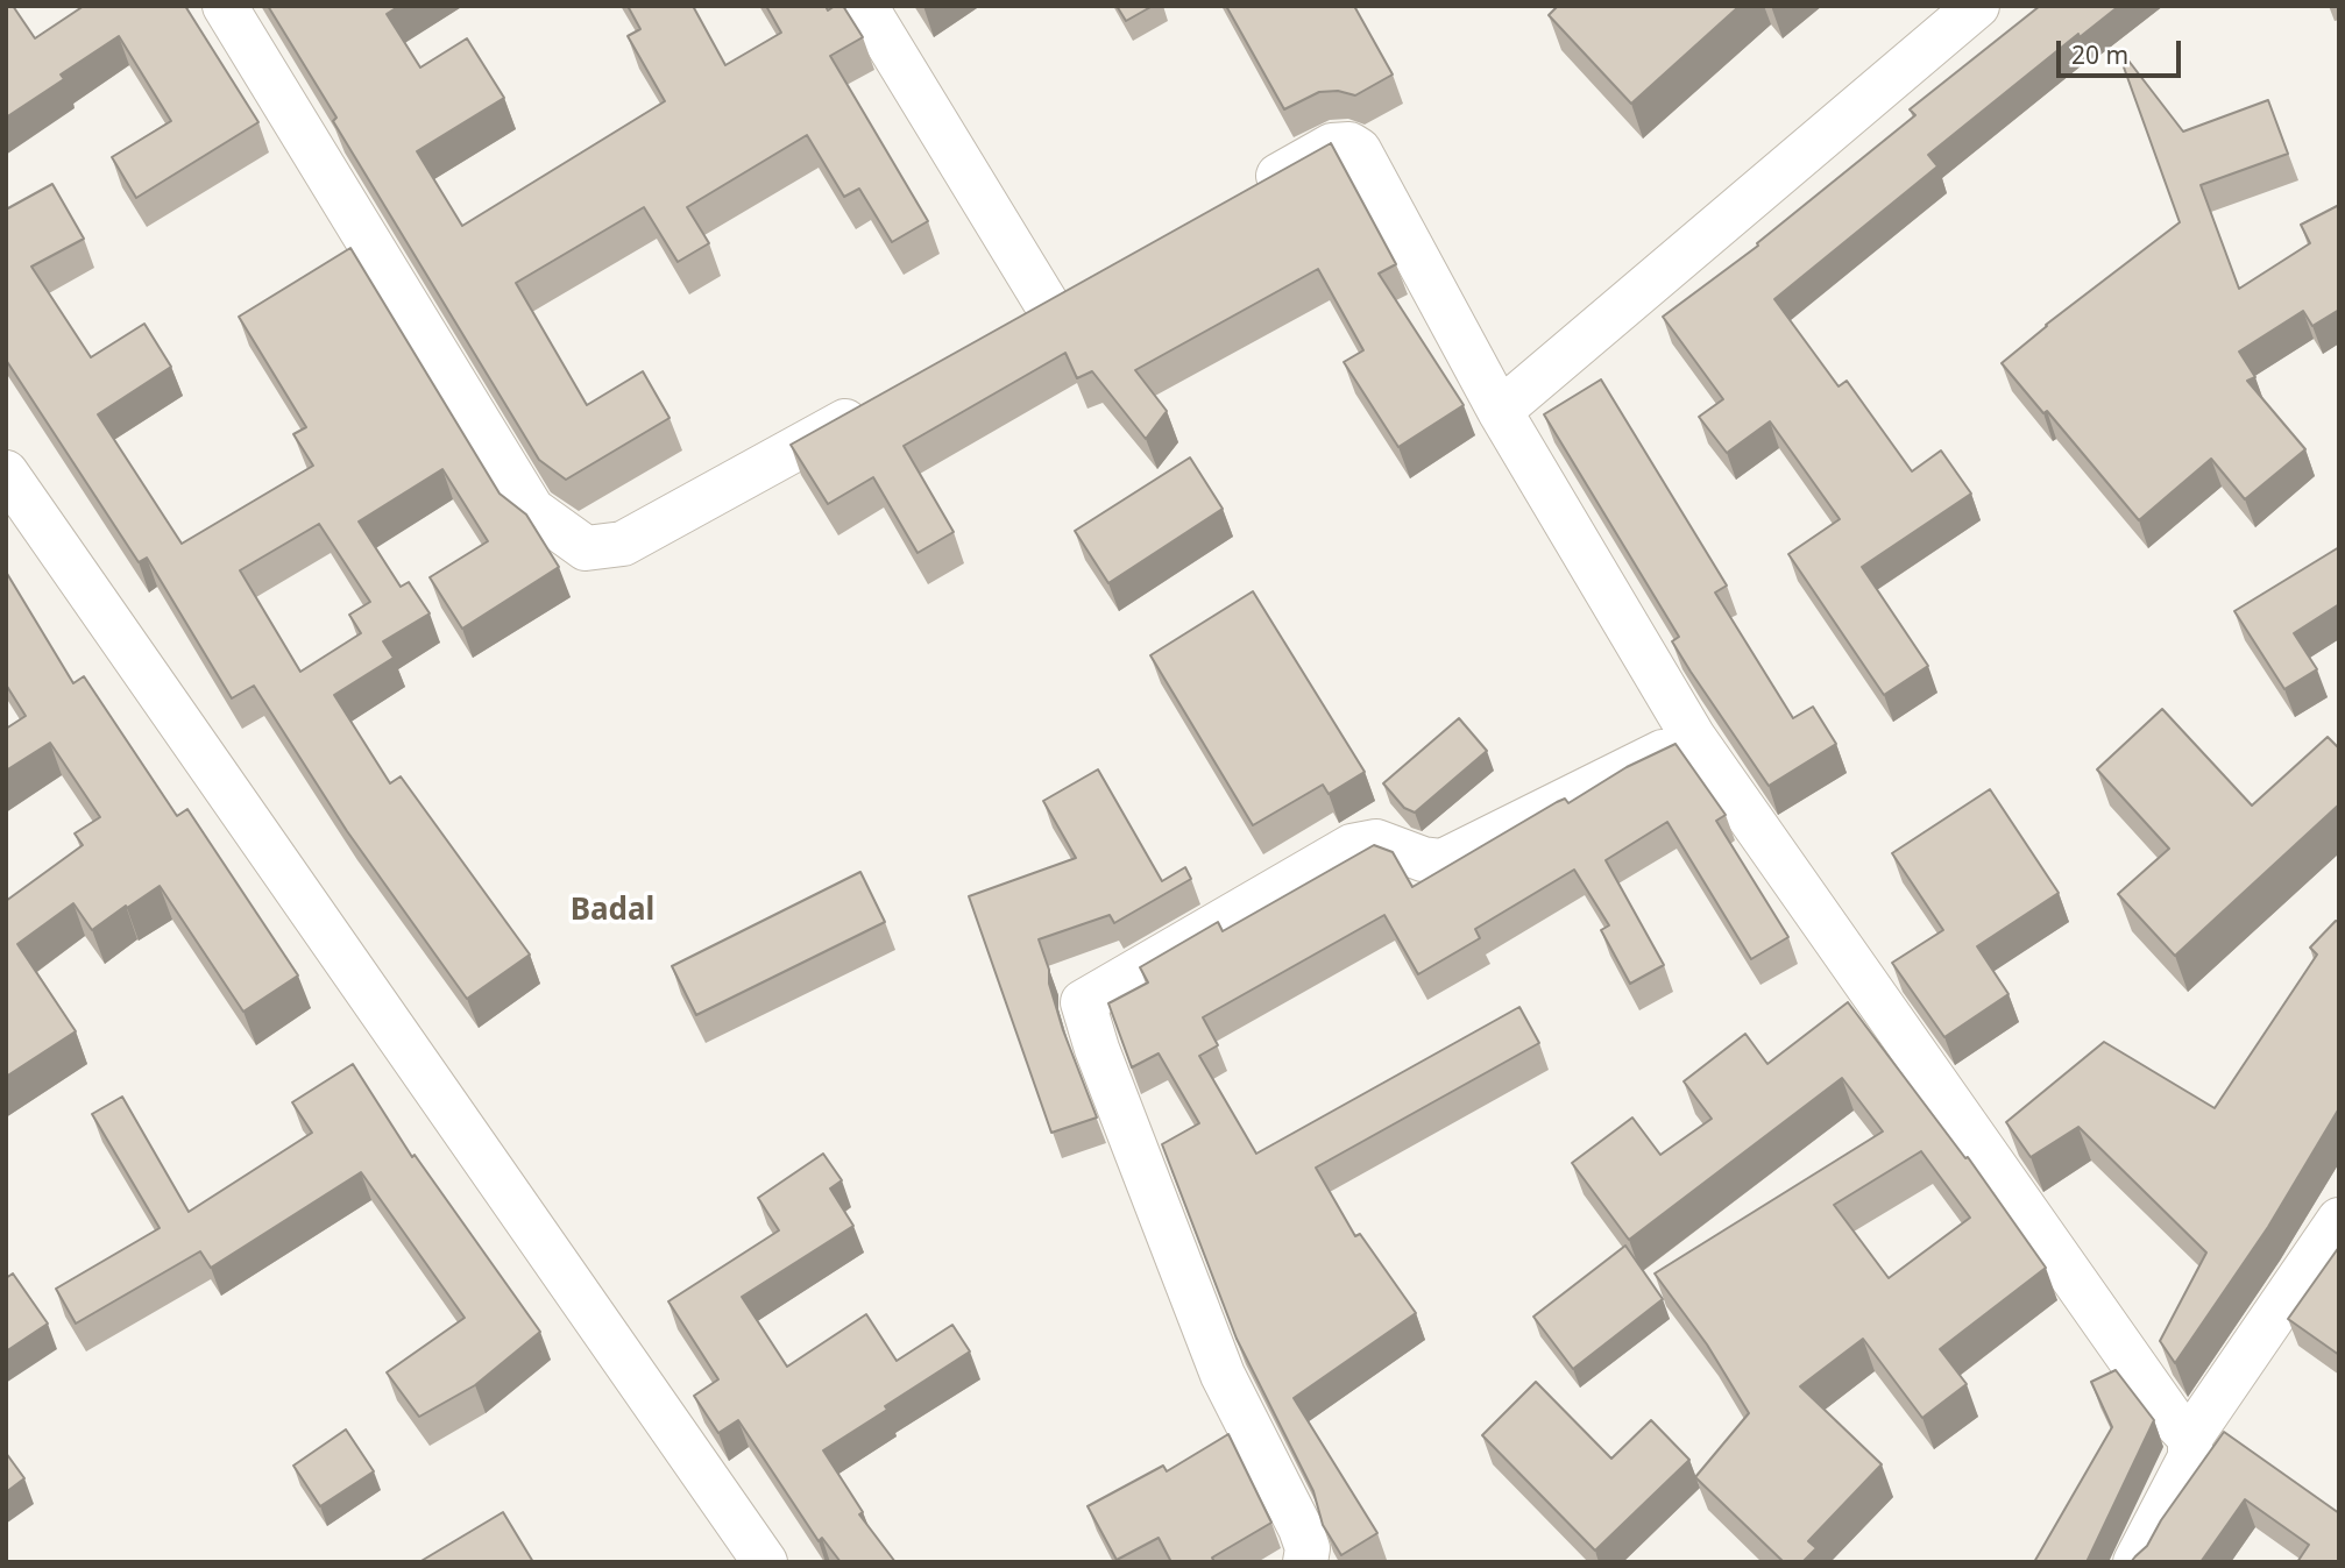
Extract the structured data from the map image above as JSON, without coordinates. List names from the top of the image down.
{
  "districts": ["Badal"],
  "scale_bar": "20 m"
}
